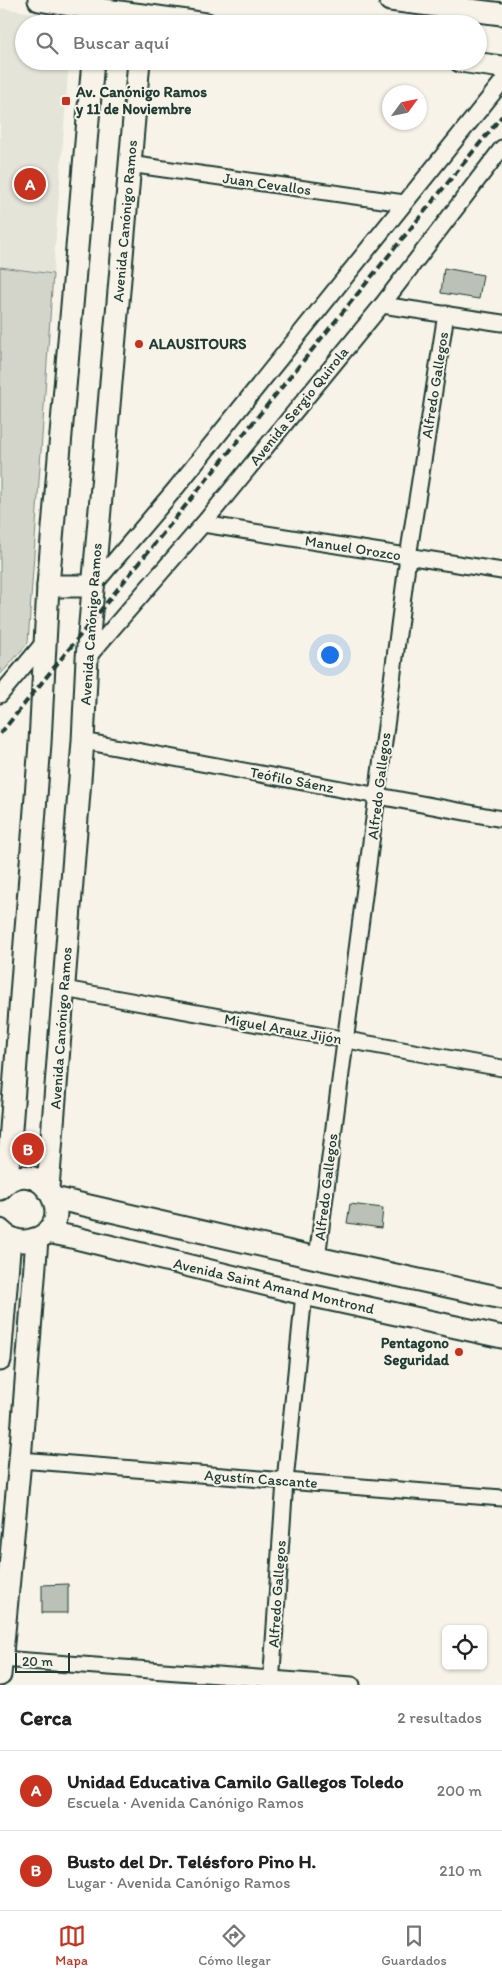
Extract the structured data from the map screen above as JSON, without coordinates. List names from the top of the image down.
{
  "streets": {
    "main road": ["Avenida Canónigo Ramos", "Avenida Saint Amand Montrond"],
    "street": [
      "Juan Cevallos",
      "Alfredo Gallegos",
      "Avenida Sergio Quirola",
      "Manuel Orozco",
      "Teófilo Sáenz",
      "Miguel Arauz Jijón",
      "Agustín Cascante"
    ]
  },
  "crossings": [
    ["Juan Cevallos", "Avenida Canónigo Ramos"],
    ["Avenida Canónigo Ramos", "Avenida Sergio Quirola"],
    ["Avenida Canónigo Ramos", "Teófilo Sáenz"],
    ["Avenida Canónigo Ramos", "Miguel Arauz Jijón"],
    ["Avenida Canónigo Ramos", "Avenida Saint Amand Montrond"],
    ["Avenida Canónigo Ramos", "Agustín Cascante"],
    ["Alfredo Gallegos", "Manuel Orozco"],
    ["Alfredo Gallegos", "Teófilo Sáenz"],
    ["Alfredo Gallegos", "Miguel Arauz Jijón"],
    ["Alfredo Gallegos", "Avenida Saint Amand Montrond"],
    ["Alfredo Gallegos", "Agustín Cascante"],
    ["Avenida Sergio Quirola", "Manuel Orozco"]
  ],
  "places": {
    "transit": ["Av. Canónigo Ramos y 11 de Noviembre"],
    "other": ["ALAUSITOURS", "Pentagono Seguridad"]
  },
  "scale_bar": "20 m",
  "north": "top right",
  "page": {
    "search": "Buscar aquí",
    "pins": ["A", "B"],
    "scale": "20 m",
    "heading": ["Cerca", "2 resultados"],
    "list": [
      {
        "mark": "A",
        "name": "Unidad Educativa Camilo Gallegos Toledo",
        "note": "Escuela · Avenida Canónigo Ramos",
        "value": "200 m"
      },
      {
        "mark": "B",
        "name": "Busto del Dr. Telésforo Pino H.",
        "note": "Lugar · Avenida Canónigo Ramos",
        "value": "210 m"
      }
    ],
    "nav": ["Mapa", "Cómo llegar", "Guardados"]
  }
}
